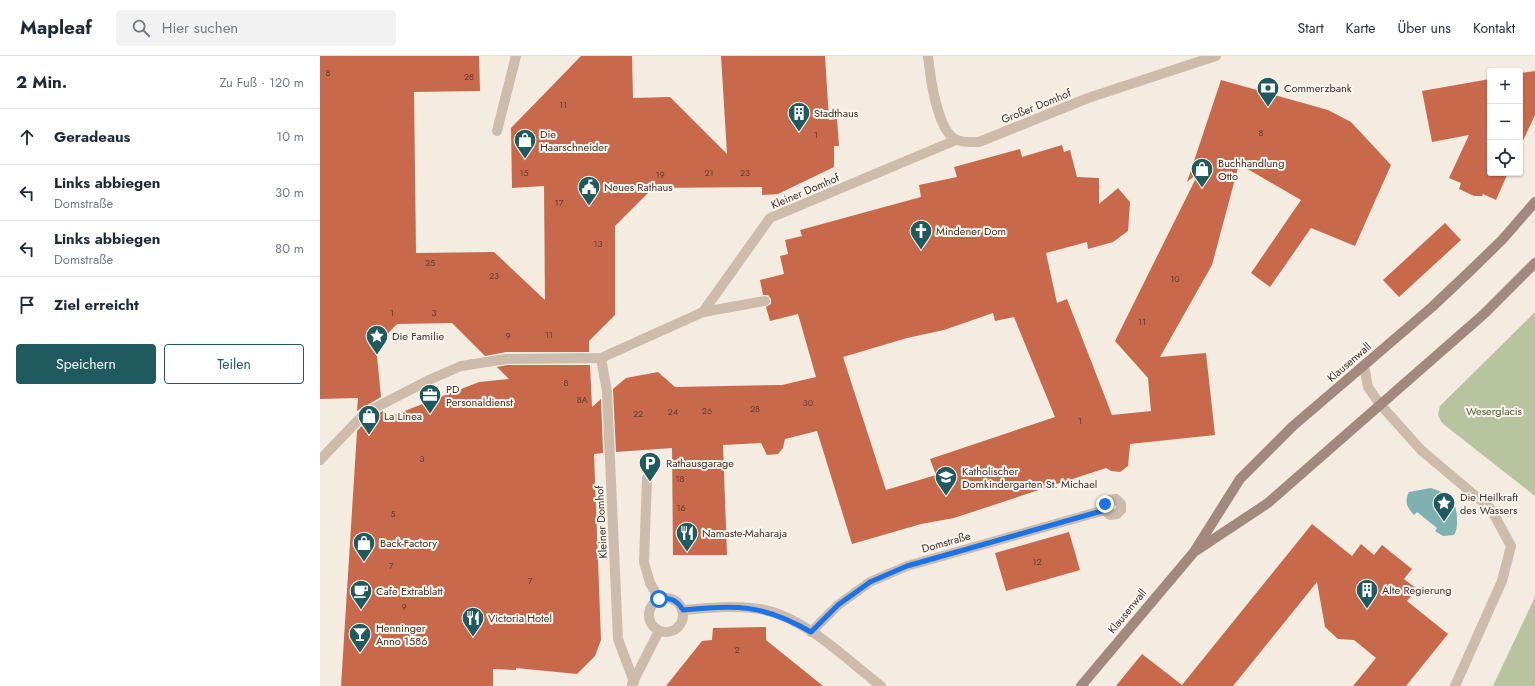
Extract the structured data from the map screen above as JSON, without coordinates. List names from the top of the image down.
{
  "streets": {
    "main road": ["Klausenwall"],
    "street": ["Großer Domhof", "Kleiner Domhof", "Domstraße"]
  },
  "crossings": [
    ["Großer Domhof", "Kleiner Domhof"]
  ],
  "parks": ["Weserglacis"],
  "places": {
    "bank": ["Commerzbank"],
    "building": ["Stadthaus", "Alte Regierung"],
    "shop": [
      "Die Haarschneider",
      "Buchhandlung Otto",
      "La Linea",
      "Back-Factory"
    ],
    "public building": ["Neues Rathaus"],
    "church": ["Mindener Dom"],
    "place": ["Die Familie", "Die Heilkraft des Wassers"],
    "office": ["PD Personaldienst"],
    "parking": ["Rathausgarage"],
    "school or university": ["Katholischer Domkindergarten St. Michael"],
    "restaurant": ["Namaste-Maharaja", "Victoria Hotel"],
    "cafe": ["Cafe Extrablatt"],
    "bar": ["Henninger Anno 1586"]
  },
  "house_numbers": [
    "8",
    "28",
    "11",
    "8",
    "1",
    "15",
    "21",
    "23",
    "19",
    "17",
    "13",
    "25",
    "23",
    "10",
    "1",
    "3",
    "11",
    "11",
    "9",
    "8",
    "8A",
    "30",
    "28",
    "26",
    "24",
    "22",
    "1",
    "3",
    "18",
    "16",
    "5",
    "12",
    "7",
    "7",
    "9",
    "2"
  ],
  "page": {
    "header": "Mapleaf",
    "search": "Hier suchen",
    "nav": [
      "Start",
      "Karte",
      "Über uns",
      "Kontakt"
    ],
    "heading": ["2 Min.", "Zu Fuß · 120 m"],
    "map_buttons": ["+", "−"],
    "list": [
      ["Geradeaus", "10 m"],
      ["Links abbiegen", "Domstraße", "30 m"],
      ["Links abbiegen", "Domstraße", "80 m"],
      "Ziel erreicht"
    ],
    "buttons": ["Speichern", "Teilen"]
  }
}
